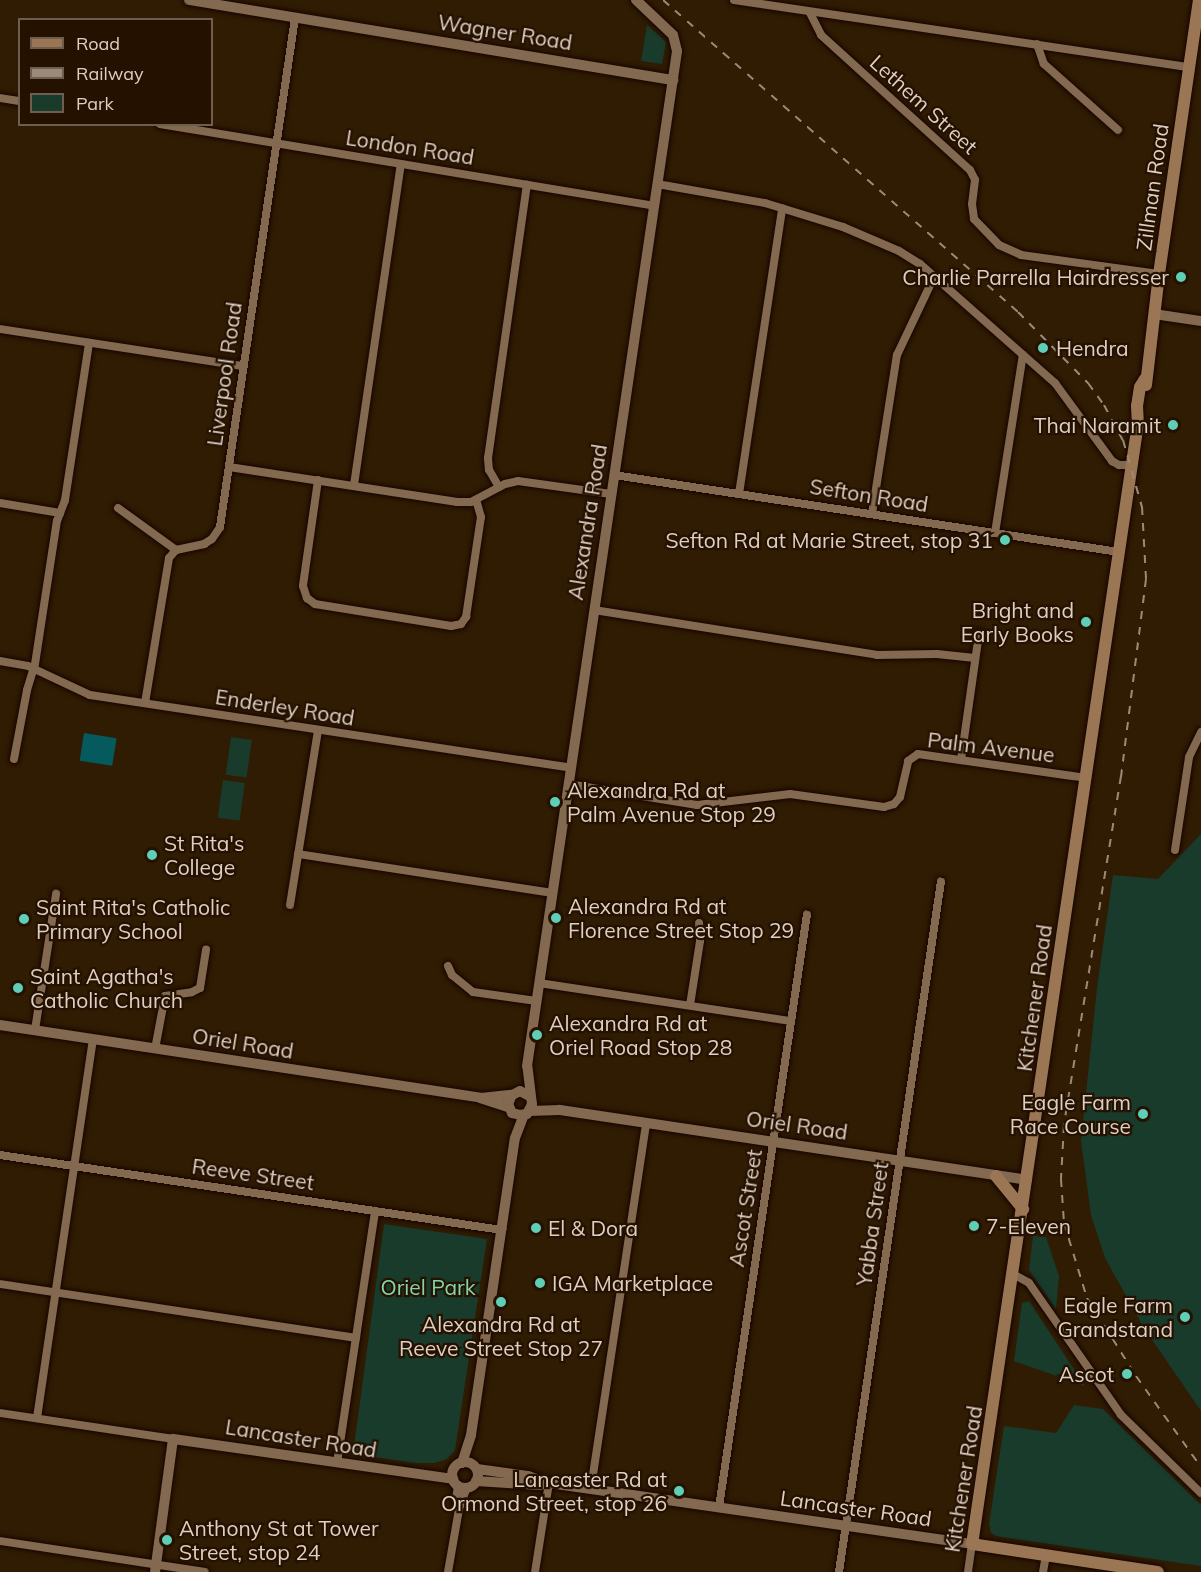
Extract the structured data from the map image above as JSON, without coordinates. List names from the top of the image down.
{
  "streets": {
    "main road": ["Zillman Road", "Kitchener Road", "Lancaster Road"],
    "street": [
      "Wagner Road",
      "Lethem Street",
      "London Road",
      "Liverpool Road",
      "Sefton Road",
      "Alexandra Road",
      "Enderley Road",
      "Palm Avenue",
      "Oriel Road",
      "Reeve Street",
      "Ascot Street",
      "Yabba Street"
    ]
  },
  "crossings": [
    ["Wagner Road", "Liverpool Road"],
    ["Wagner Road", "Alexandra Road"],
    ["Lethem Street", "Zillman Road"],
    ["London Road", "Liverpool Road"],
    ["London Road", "Alexandra Road"],
    ["Zillman Road", "Kitchener Road"],
    ["Sefton Road", "Alexandra Road"],
    ["Sefton Road", "Kitchener Road"],
    ["Alexandra Road", "Enderley Road"],
    ["Alexandra Road", "Palm Avenue"],
    ["Alexandra Road", "Oriel Road"],
    ["Palm Avenue", "Kitchener Road"],
    ["Kitchener Road", "Oriel Road"],
    ["Kitchener Road", "Lancaster Road"],
    ["Oriel Road", "Ascot Street"],
    ["Oriel Road", "Yabba Street"],
    ["Ascot Street", "Lancaster Road"],
    ["Yabba Street", "Lancaster Road"]
  ],
  "parks": ["Oriel Park"],
  "places": [
    "Charlie Parrella Hairdresser",
    "Hendra",
    "Thai Naramit",
    "Sefton Rd at Marie Street, stop 31",
    "Bright and Early Books",
    "Alexandra Rd at Palm Avenue Stop 29",
    "St Rita's College",
    "Alexandra Rd at Florence Street Stop 29",
    "Saint Rita's Catholic Primary School",
    "Saint Agatha's Catholic Church",
    "Alexandra Rd at Oriel Road Stop 28",
    "Eagle Farm Race Course",
    "7-Eleven",
    "El & Dora",
    "IGA Marketplace",
    "Alexandra Rd at Reeve Street Stop 27",
    "Eagle Farm Grandstand",
    "Ascot",
    "Lancaster Rd at Ormond Street, stop 26",
    "Anthony St at Tower Street, stop 24"
  ],
  "legend": ["Road", "Railway", "Park"]
}
